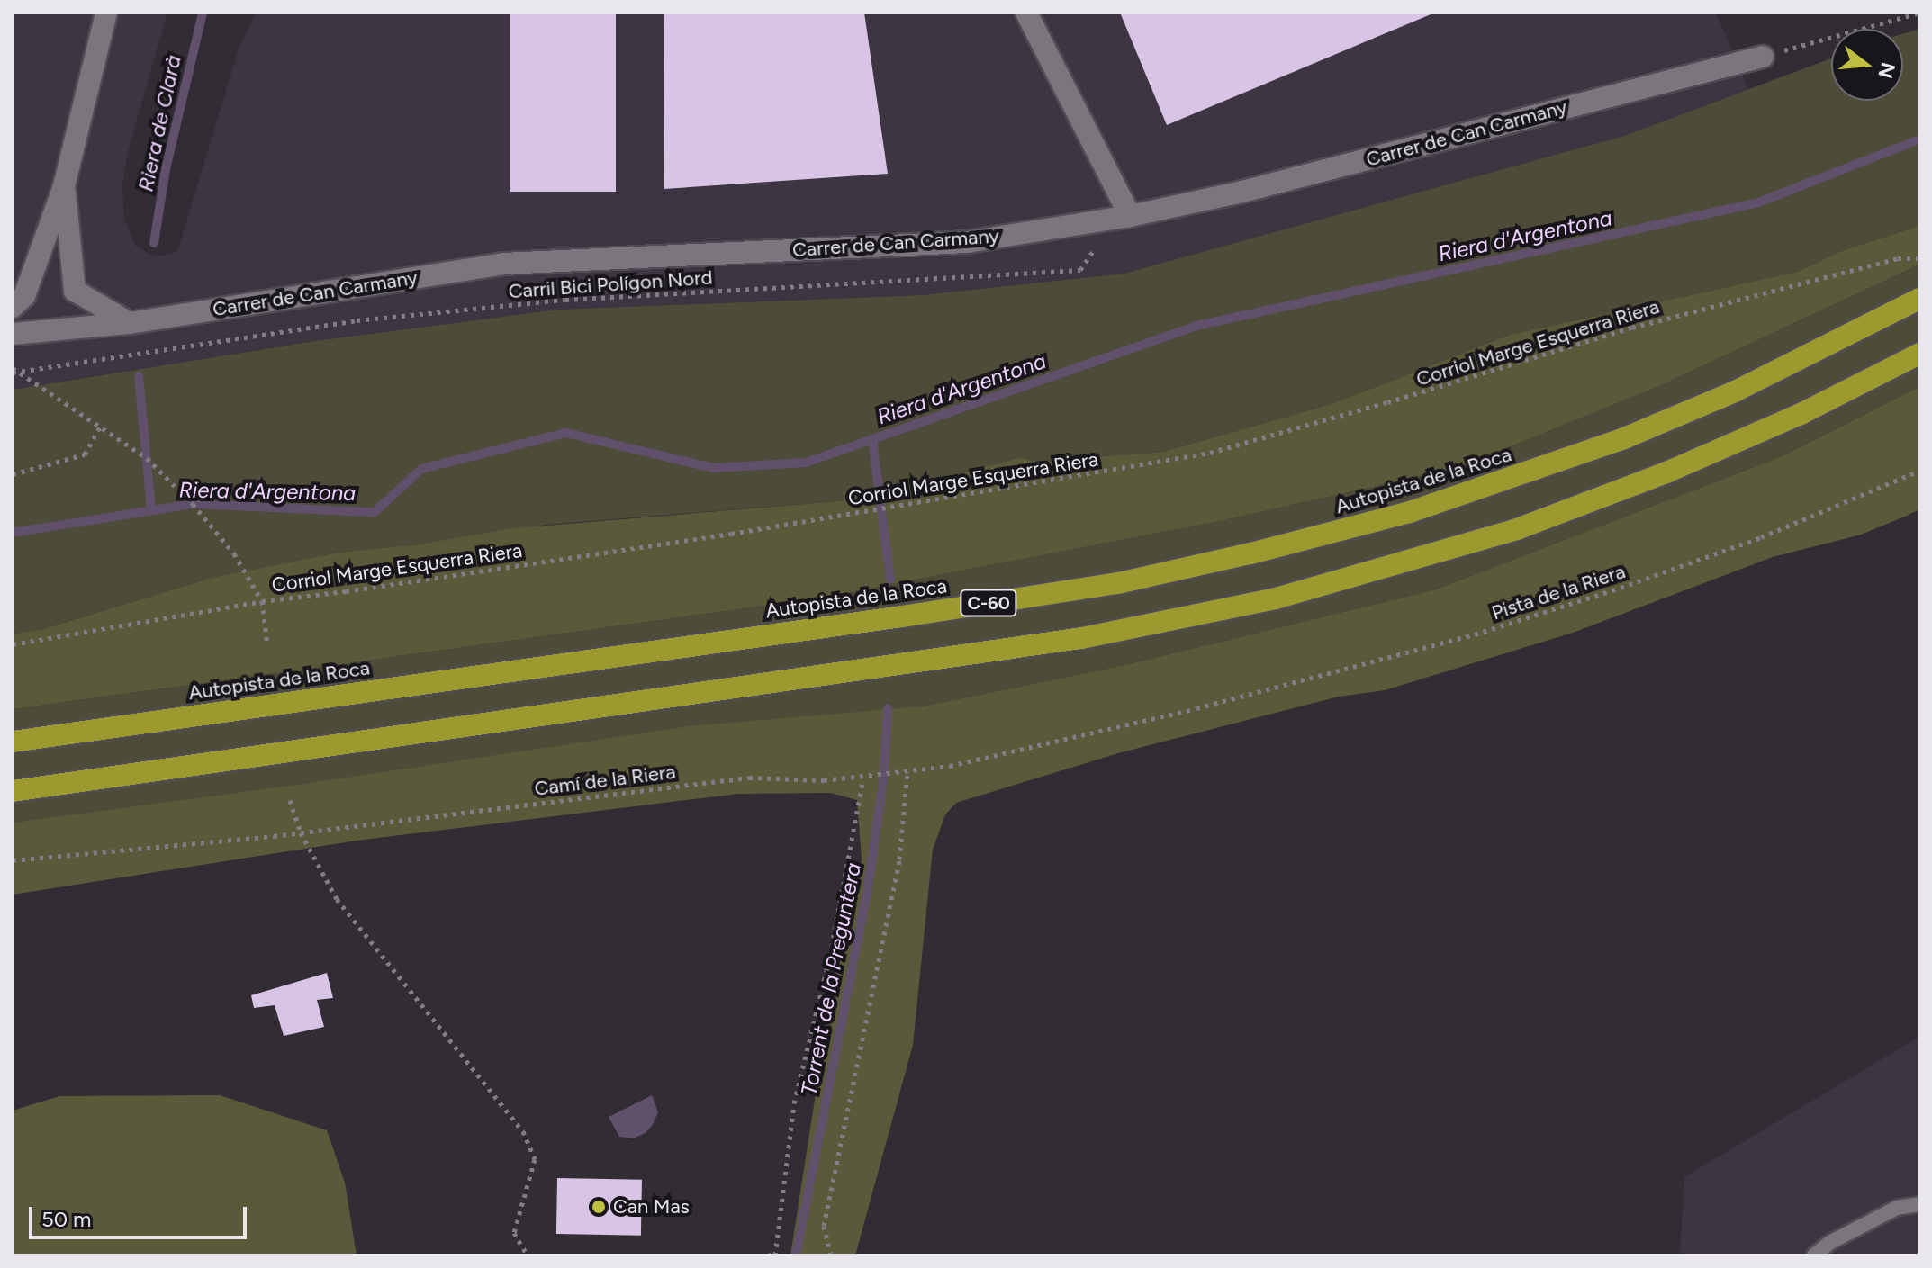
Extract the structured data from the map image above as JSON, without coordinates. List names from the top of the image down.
{
  "streets": {
    "highway": ["Autopista de la Roca", "C-60"],
    "street": ["Carrer de Can Carmany"],
    "path": [
      "Carril Bici Polígon Nord",
      "Corriol Marge Esquerra Riera",
      "Pista de la Riera",
      "Camí de la Riera"
    ]
  },
  "crossings": [
    ["Pista de la Riera", "Camí de la Riera"]
  ],
  "water": ["Riera de Clarà", "Riera d'Argentona", "Torrent de la Preguntera"],
  "places": ["Can Mas"],
  "scale_bar": "50 m",
  "north": "right"
}
